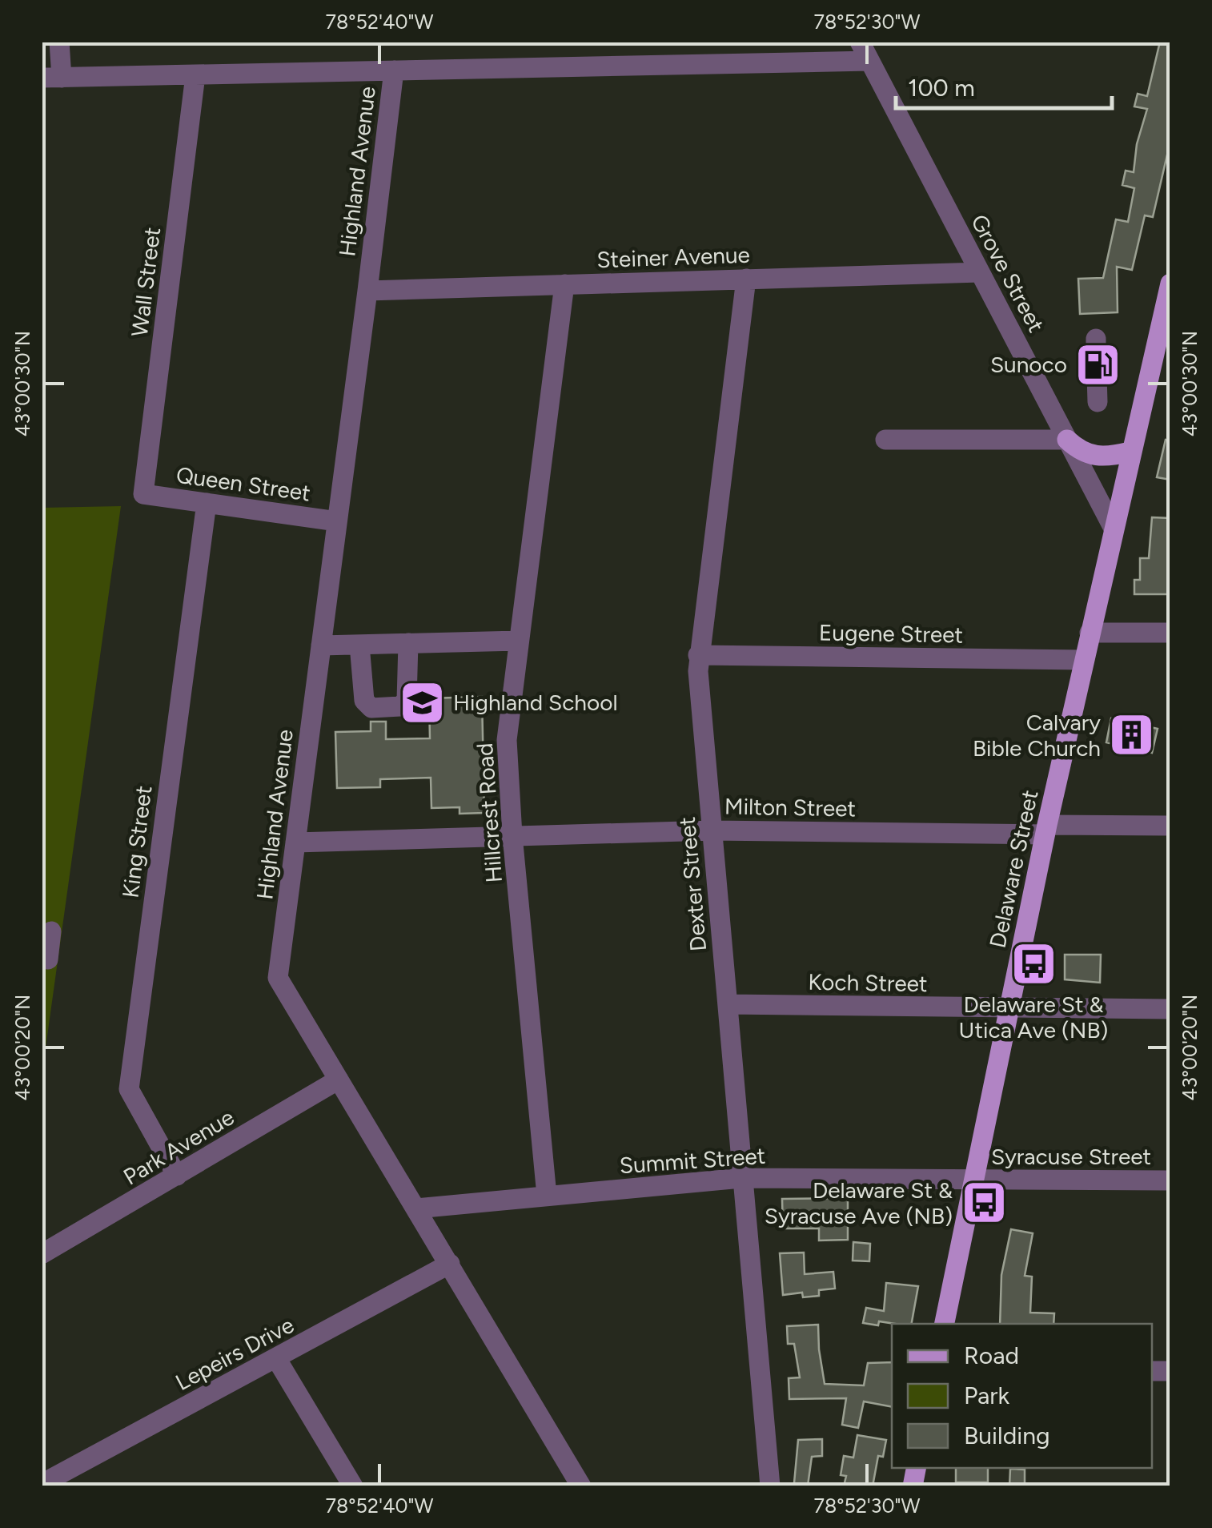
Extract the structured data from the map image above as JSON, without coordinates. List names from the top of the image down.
{
  "streets": {
    "main road": ["Delaware Street"],
    "street": [
      "Highland Avenue",
      "Steiner Avenue",
      "Grove Street",
      "Wall Street",
      "Queen Street",
      "Eugene Street",
      "Milton Street",
      "Hillcrest Road",
      "King Street",
      "Dexter Street",
      "Koch Street",
      "Park Avenue",
      "Syracuse Street",
      "Summit Street",
      "Lepeirs Drive"
    ]
  },
  "crossings": [
    ["Highland Avenue", "Steiner Avenue"],
    ["Highland Avenue", "Queen Street"],
    ["Highland Avenue", "Milton Street"],
    ["Highland Avenue", "Park Avenue"],
    ["Highland Avenue", "Summit Street"],
    ["Highland Avenue", "Lepeirs Drive"],
    ["Steiner Avenue", "Grove Street"],
    ["Steiner Avenue", "Hillcrest Road"],
    ["Steiner Avenue", "Dexter Street"],
    ["Grove Street", "Delaware Street"],
    ["Wall Street", "Queen Street"],
    ["Queen Street", "King Street"],
    ["Eugene Street", "Delaware Street"],
    ["Eugene Street", "Dexter Street"],
    ["Milton Street", "Hillcrest Road"],
    ["Milton Street", "Delaware Street"],
    ["Milton Street", "Dexter Street"],
    ["Hillcrest Road", "Summit Street"],
    ["King Street", "Park Avenue"],
    ["Delaware Street", "Koch Street"],
    ["Delaware Street", "Syracuse Street"],
    ["Delaware Street", "Summit Street"],
    ["Dexter Street", "Koch Street"],
    ["Dexter Street", "Summit Street"],
    ["Syracuse Street", "Summit Street"]
  ],
  "places": {
    "fuel station": ["Sunoco"],
    "school or university": ["Highland School"],
    "building": ["Calvary Bible Church"],
    "bus stop": ["Delaware St & Utica Ave (NB)", "Delaware St & Syracuse Ave (NB)"]
  },
  "legend": ["Road", "Park", "Building"],
  "scale_bar": "100 m",
  "coordinates": [
    "78°52'40\"W",
    "78°52'30\"W",
    "43°00'30\"N",
    "43°00'20\"N"
  ]
}
